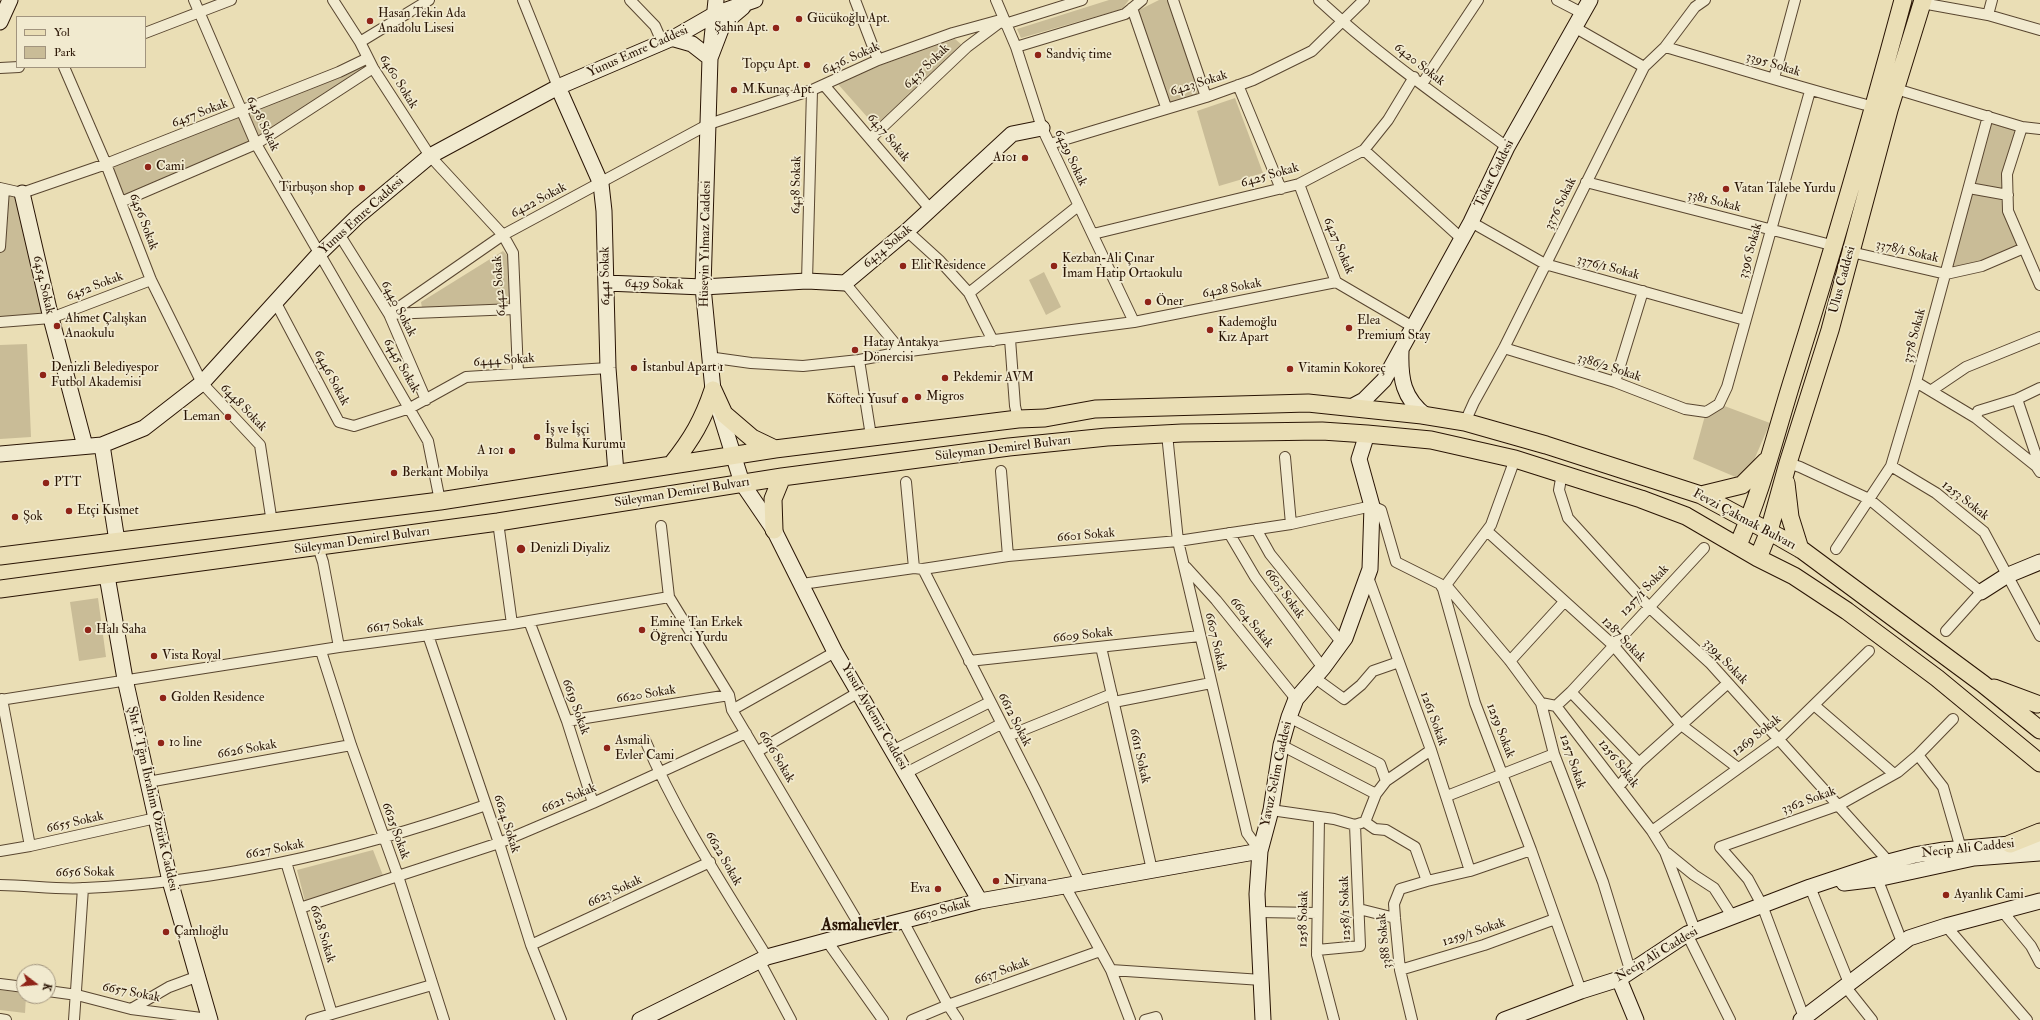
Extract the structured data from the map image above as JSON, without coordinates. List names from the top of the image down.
{
  "streets": {
    "main road": ["Ulus Caddesi", "Süleyman Demirel Bulvarı", "Fevzi Çakmak Bulvarı"],
    "street": [
      "Yunus Emre Caddesi",
      "6436. Sokak",
      "6420 Sokak",
      "3395 Sokak",
      "6435 Sokak",
      "6460 Sokak",
      "6423 Sokak",
      "6457 Sokak",
      "6458 Sokak",
      "6437 Sokak",
      "6429 Sokak",
      "Tokat Caddesi",
      "6425 Sokak",
      "6438 Sokak",
      "6422 Sokak",
      "3381 Sokak",
      "3376 Sokak",
      "6456 Sokak",
      "Hüseyin Yılmaz Caddesi",
      "6427 Sokak",
      "6434 Sokak",
      "3396 Sokak",
      "3378/1 Sokak",
      "3376/1 Sokak",
      "6441 Sokak",
      "6454 Sokak",
      "6439 Sokak",
      "6442 Sokak",
      "6452 Sokak",
      "6428 Sokak",
      "6440 Sokak",
      "3378 Sokak",
      "6444 Sokak",
      "6445 Sokak",
      "3386/2 Sokak",
      "6446 Sokak",
      "6448 Sokak",
      "1253 Sokak",
      "6601 Sokak",
      "1257/1 Sokak",
      "6603 Sokak",
      "6604 Sokak",
      "6617 Sokak",
      "6609 Sokak",
      "1287 Sokak",
      "6607 Sokak",
      "3394 Sokak",
      "6620 Sokak",
      "6619 Sokak",
      "Yusuf Aydemir Caddesi",
      "1261 Sokak",
      "6612 Sokak",
      "1259 Sokak",
      "1269 Sokak",
      "6626 Sokak",
      "6611 Sokak",
      "6616 Sokak",
      "1257 Sokak",
      "1256 Sokak",
      "Yavuz Selim Caddesi",
      "Şht P. Tğm İbrahim Öztürk Caddesi",
      "6621 Sokak",
      "3362 Sokak",
      "6655 Sokak",
      "6624 Sokak",
      "6625 Sokak",
      "Necip Ali Caddesi",
      "6627 Sokak",
      "6622 Sokak",
      "6656 Sokak",
      "6623 Sokak",
      "1258/1 Sokak",
      "6630 Sokak",
      "1258 Sokak",
      "1259/1 Sokak",
      "6628 Sokak",
      "3388 Sokak",
      "6637 Sokak",
      "6657 Sokak"
    ]
  },
  "crossings": [
    ["Yunus Emre Caddesi", "6460 Sokak"],
    ["Yunus Emre Caddesi", "6458 Sokak"],
    ["Yunus Emre Caddesi", "6456 Sokak"],
    ["Yunus Emre Caddesi", "Hüseyin Yılmaz Caddesi"],
    ["Yunus Emre Caddesi", "6441 Sokak"],
    ["Yunus Emre Caddesi", "6454 Sokak"],
    ["Yunus Emre Caddesi", "6442 Sokak"],
    ["Yunus Emre Caddesi", "6440 Sokak"],
    ["Yunus Emre Caddesi", "6445 Sokak"],
    ["Yunus Emre Caddesi", "6446 Sokak"],
    ["Yunus Emre Caddesi", "6448 Sokak"],
    ["6436. Sokak", "6435 Sokak"],
    ["6436. Sokak", "6437 Sokak"],
    ["6436. Sokak", "6429 Sokak"],
    ["6436. Sokak", "6438 Sokak"],
    ["6436. Sokak", "6422 Sokak"],
    ["6436. Sokak", "Hüseyin Yılmaz Caddesi"],
    ["6420 Sokak", "6423 Sokak"],
    ["6420 Sokak", "Tokat Caddesi"],
    ["6420 Sokak", "6425 Sokak"],
    ["3395 Sokak", "3376 Sokak"],
    ["3395 Sokak", "3396 Sokak"],
    ["3395 Sokak", "Ulus Caddesi"],
    ["6435 Sokak", "6437 Sokak"],
    ["6435 Sokak", "6429 Sokak"],
    ["6460 Sokak", "6457 Sokak"],
    ["6460 Sokak", "6442 Sokak"],
    ["6423 Sokak", "6429 Sokak"],
    ["6457 Sokak", "6458 Sokak"],
    ["6457 Sokak", "6456 Sokak"],
    ["6457 Sokak", "6454 Sokak"],
    ["6458 Sokak", "6445 Sokak"],
    ["6437 Sokak", "6434 Sokak"],
    ["6429 Sokak", "6425 Sokak"],
    ["6429 Sokak", "6434 Sokak"],
    ["6429 Sokak", "6428 Sokak"],
    ["Tokat Caddesi", "6427 Sokak"],
    ["Tokat Caddesi", "3376/1 Sokak"],
    ["Tokat Caddesi", "Süleyman Demirel Bulvarı"],
    ["Tokat Caddesi", "Fevzi Çakmak Bulvarı"],
    ["6425 Sokak", "6427 Sokak"],
    ["6422 Sokak", "Hüseyin Yılmaz Caddesi"],
    ["6422 Sokak", "6441 Sokak"],
    ["6422 Sokak", "6442 Sokak"],
    ["6422 Sokak", "6440 Sokak"],
    ["3381 Sokak", "3376 Sokak"],
    ["3381 Sokak", "3396 Sokak"],
    ["3381 Sokak", "Ulus Caddesi"],
    ["3376 Sokak", "3376/1 Sokak"],
    ["3376 Sokak", "3386/2 Sokak"],
    ["3376 Sokak", "Fevzi Çakmak Bulvarı"],
    ["6456 Sokak", "6452 Sokak"],
    ["6456 Sokak", "6448 Sokak"],
    ["Hüseyin Yılmaz Caddesi", "6439 Sokak"],
    ["Hüseyin Yılmaz Caddesi", "6428 Sokak"],
    ["Hüseyin Yılmaz Caddesi", "Süleyman Demirel Bulvarı"],
    ["Hüseyin Yılmaz Caddesi", "Yusuf Aydemir Caddesi"],
    ["6427 Sokak", "6428 Sokak"],
    ["3396 Sokak", "3376/1 Sokak"],
    ["3396 Sokak", "3386/2 Sokak"],
    ["3378/1 Sokak", "Ulus Caddesi"],
    ["3378/1 Sokak", "3378 Sokak"],
    ["6441 Sokak", "6439 Sokak"],
    ["6441 Sokak", "6444 Sokak"],
    ["6441 Sokak", "Süleyman Demirel Bulvarı"],
    ["Ulus Caddesi", "Fevzi Çakmak Bulvarı"],
    ["6454 Sokak", "6452 Sokak"],
    ["6442 Sokak", "6444 Sokak"],
    ["6440 Sokak", "6444 Sokak"],
    ["3378 Sokak", "1253 Sokak"],
    ["6444 Sokak", "6445 Sokak"],
    ["6444 Sokak", "6446 Sokak"],
    ["6445 Sokak", "6446 Sokak"],
    ["6445 Sokak", "Süleyman Demirel Bulvarı"],
    ["6448 Sokak", "Süleyman Demirel Bulvarı"],
    ["Süleyman Demirel Bulvarı", "Fevzi Çakmak Bulvarı"],
    ["Süleyman Demirel Bulvarı", "6607 Sokak"],
    ["Süleyman Demirel Bulvarı", "Yavuz Selim Caddesi"],
    ["Süleyman Demirel Bulvarı", "Şht P. Tğm İbrahim Öztürk Caddesi"],
    ["Fevzi Çakmak Bulvarı", "3394 Sokak"],
    ["Fevzi Çakmak Bulvarı", "Yavuz Selim Caddesi"],
    ["6601 Sokak", "6603 Sokak"],
    ["6601 Sokak", "6607 Sokak"],
    ["6601 Sokak", "Yusuf Aydemir Caddesi"],
    ["6601 Sokak", "6612 Sokak"],
    ["6601 Sokak", "Yavuz Selim Caddesi"],
    ["1257/1 Sokak", "1287 Sokak"],
    ["1257/1 Sokak", "3394 Sokak"],
    ["1257/1 Sokak", "1256 Sokak"],
    ["6603 Sokak", "1261 Sokak"],
    ["6603 Sokak", "Yavuz Selim Caddesi"],
    ["6604 Sokak", "6607 Sokak"],
    ["6604 Sokak", "Yavuz Selim Caddesi"],
    ["6617 Sokak", "6619 Sokak"],
    ["6617 Sokak", "6616 Sokak"],
    ["6617 Sokak", "Şht P. Tğm İbrahim Öztürk Caddesi"],
    ["6617 Sokak", "6624 Sokak"],
    ["6617 Sokak", "6625 Sokak"],
    ["6609 Sokak", "6607 Sokak"],
    ["6609 Sokak", "6612 Sokak"],
    ["6609 Sokak", "6611 Sokak"],
    ["1287 Sokak", "1269 Sokak"],
    ["6607 Sokak", "Yavuz Selim Caddesi"],
    ["6607 Sokak", "6630 Sokak"],
    ["3394 Sokak", "1269 Sokak"],
    ["3394 Sokak", "3362 Sokak"],
    ["3394 Sokak", "Necip Ali Caddesi"],
    ["6620 Sokak", "6619 Sokak"],
    ["6620 Sokak", "6616 Sokak"],
    ["6619 Sokak", "6621 Sokak"],
    ["Yusuf Aydemir Caddesi", "6630 Sokak"],
    ["1261 Sokak", "Yavuz Selim Caddesi"],
    ["6612 Sokak", "6630 Sokak"],
    ["1259 Sokak", "1257 Sokak"],
    ["1259 Sokak", "Necip Ali Caddesi"],
    ["1259 Sokak", "1259/1 Sokak"],
    ["1269 Sokak", "1256 Sokak"],
    ["6626 Sokak", "Şht P. Tğm İbrahim Öztürk Caddesi"],
    ["6626 Sokak", "6625 Sokak"],
    ["6611 Sokak", "6630 Sokak"],
    ["6616 Sokak", "6621 Sokak"],
    ["6616 Sokak", "6630 Sokak"],
    ["1257 Sokak", "Necip Ali Caddesi"],
    ["1256 Sokak", "Necip Ali Caddesi"],
    ["Yavuz Selim Caddesi", "6630 Sokak"],
    ["Şht P. Tğm İbrahim Öztürk Caddesi", "6655 Sokak"],
    ["Şht P. Tğm İbrahim Öztürk Caddesi", "6627 Sokak"],
    ["Şht P. Tğm İbrahim Öztürk Caddesi", "6656 Sokak"],
    ["Şht P. Tğm İbrahim Öztürk Caddesi", "6657 Sokak"],
    ["6621 Sokak", "6624 Sokak"],
    ["6621 Sokak", "6625 Sokak"],
    ["6621 Sokak", "6622 Sokak"],
    ["6621 Sokak", "6628 Sokak"],
    ["3362 Sokak", "Necip Ali Caddesi"],
    ["6624 Sokak", "6627 Sokak"],
    ["6624 Sokak", "6623 Sokak"],
    ["6625 Sokak", "6627 Sokak"],
    ["6627 Sokak", "6656 Sokak"],
    ["6627 Sokak", "6628 Sokak"],
    ["6622 Sokak", "6623 Sokak"],
    ["6622 Sokak", "6630 Sokak"],
    ["1258/1 Sokak", "1258 Sokak"],
    ["1259/1 Sokak", "3388 Sokak"]
  ],
  "districts": ["Asmalıevler"],
  "places": [
    "Gücükoğlu Apt.",
    "Hasan Tekin Ada Anadolu Lisesi",
    "Şahin Apt.",
    "Sandviç time",
    "Topçu Apt.",
    "M.Kunaç Apt.",
    "A101",
    "Cami",
    "Tirbuşon shop",
    "Vatan Talebe Yurdu",
    "Elit Residence",
    "Kezban-Ali Çınar İmam Hatip Ortaokulu",
    "Öner",
    "Ahmet Çalışkan Anaokulu",
    "Elea Premium Stay",
    "Kademoğlu Kız Apart",
    "Hatay Antakya Dönercisi",
    "İstanbul Apart 1",
    "Vitamin Kokoreç",
    "Denizli Belediyespor Futbol Akademisi",
    "Pekdemir AVM",
    "Migros",
    "Köfteci Yusuf",
    "Leman",
    "İş ve İşçi Bulma Kurumu",
    "A 101",
    "Berkant Mobilya",
    "PTT",
    "Etçi Kısmet",
    "Şok",
    "Denizli Diyaliz",
    "Halı Saha",
    "Emine Tan Erkek Öğrenci Yurdu",
    "Vista Royal",
    "Golden Residence",
    "10 line",
    "Asmalı Evler Cami",
    "Nirvana",
    "Eva",
    "Ayanlık Cami",
    "Çamlıoğlu"
  ],
  "legend": ["Yol", "Park"],
  "north": "right"
}
